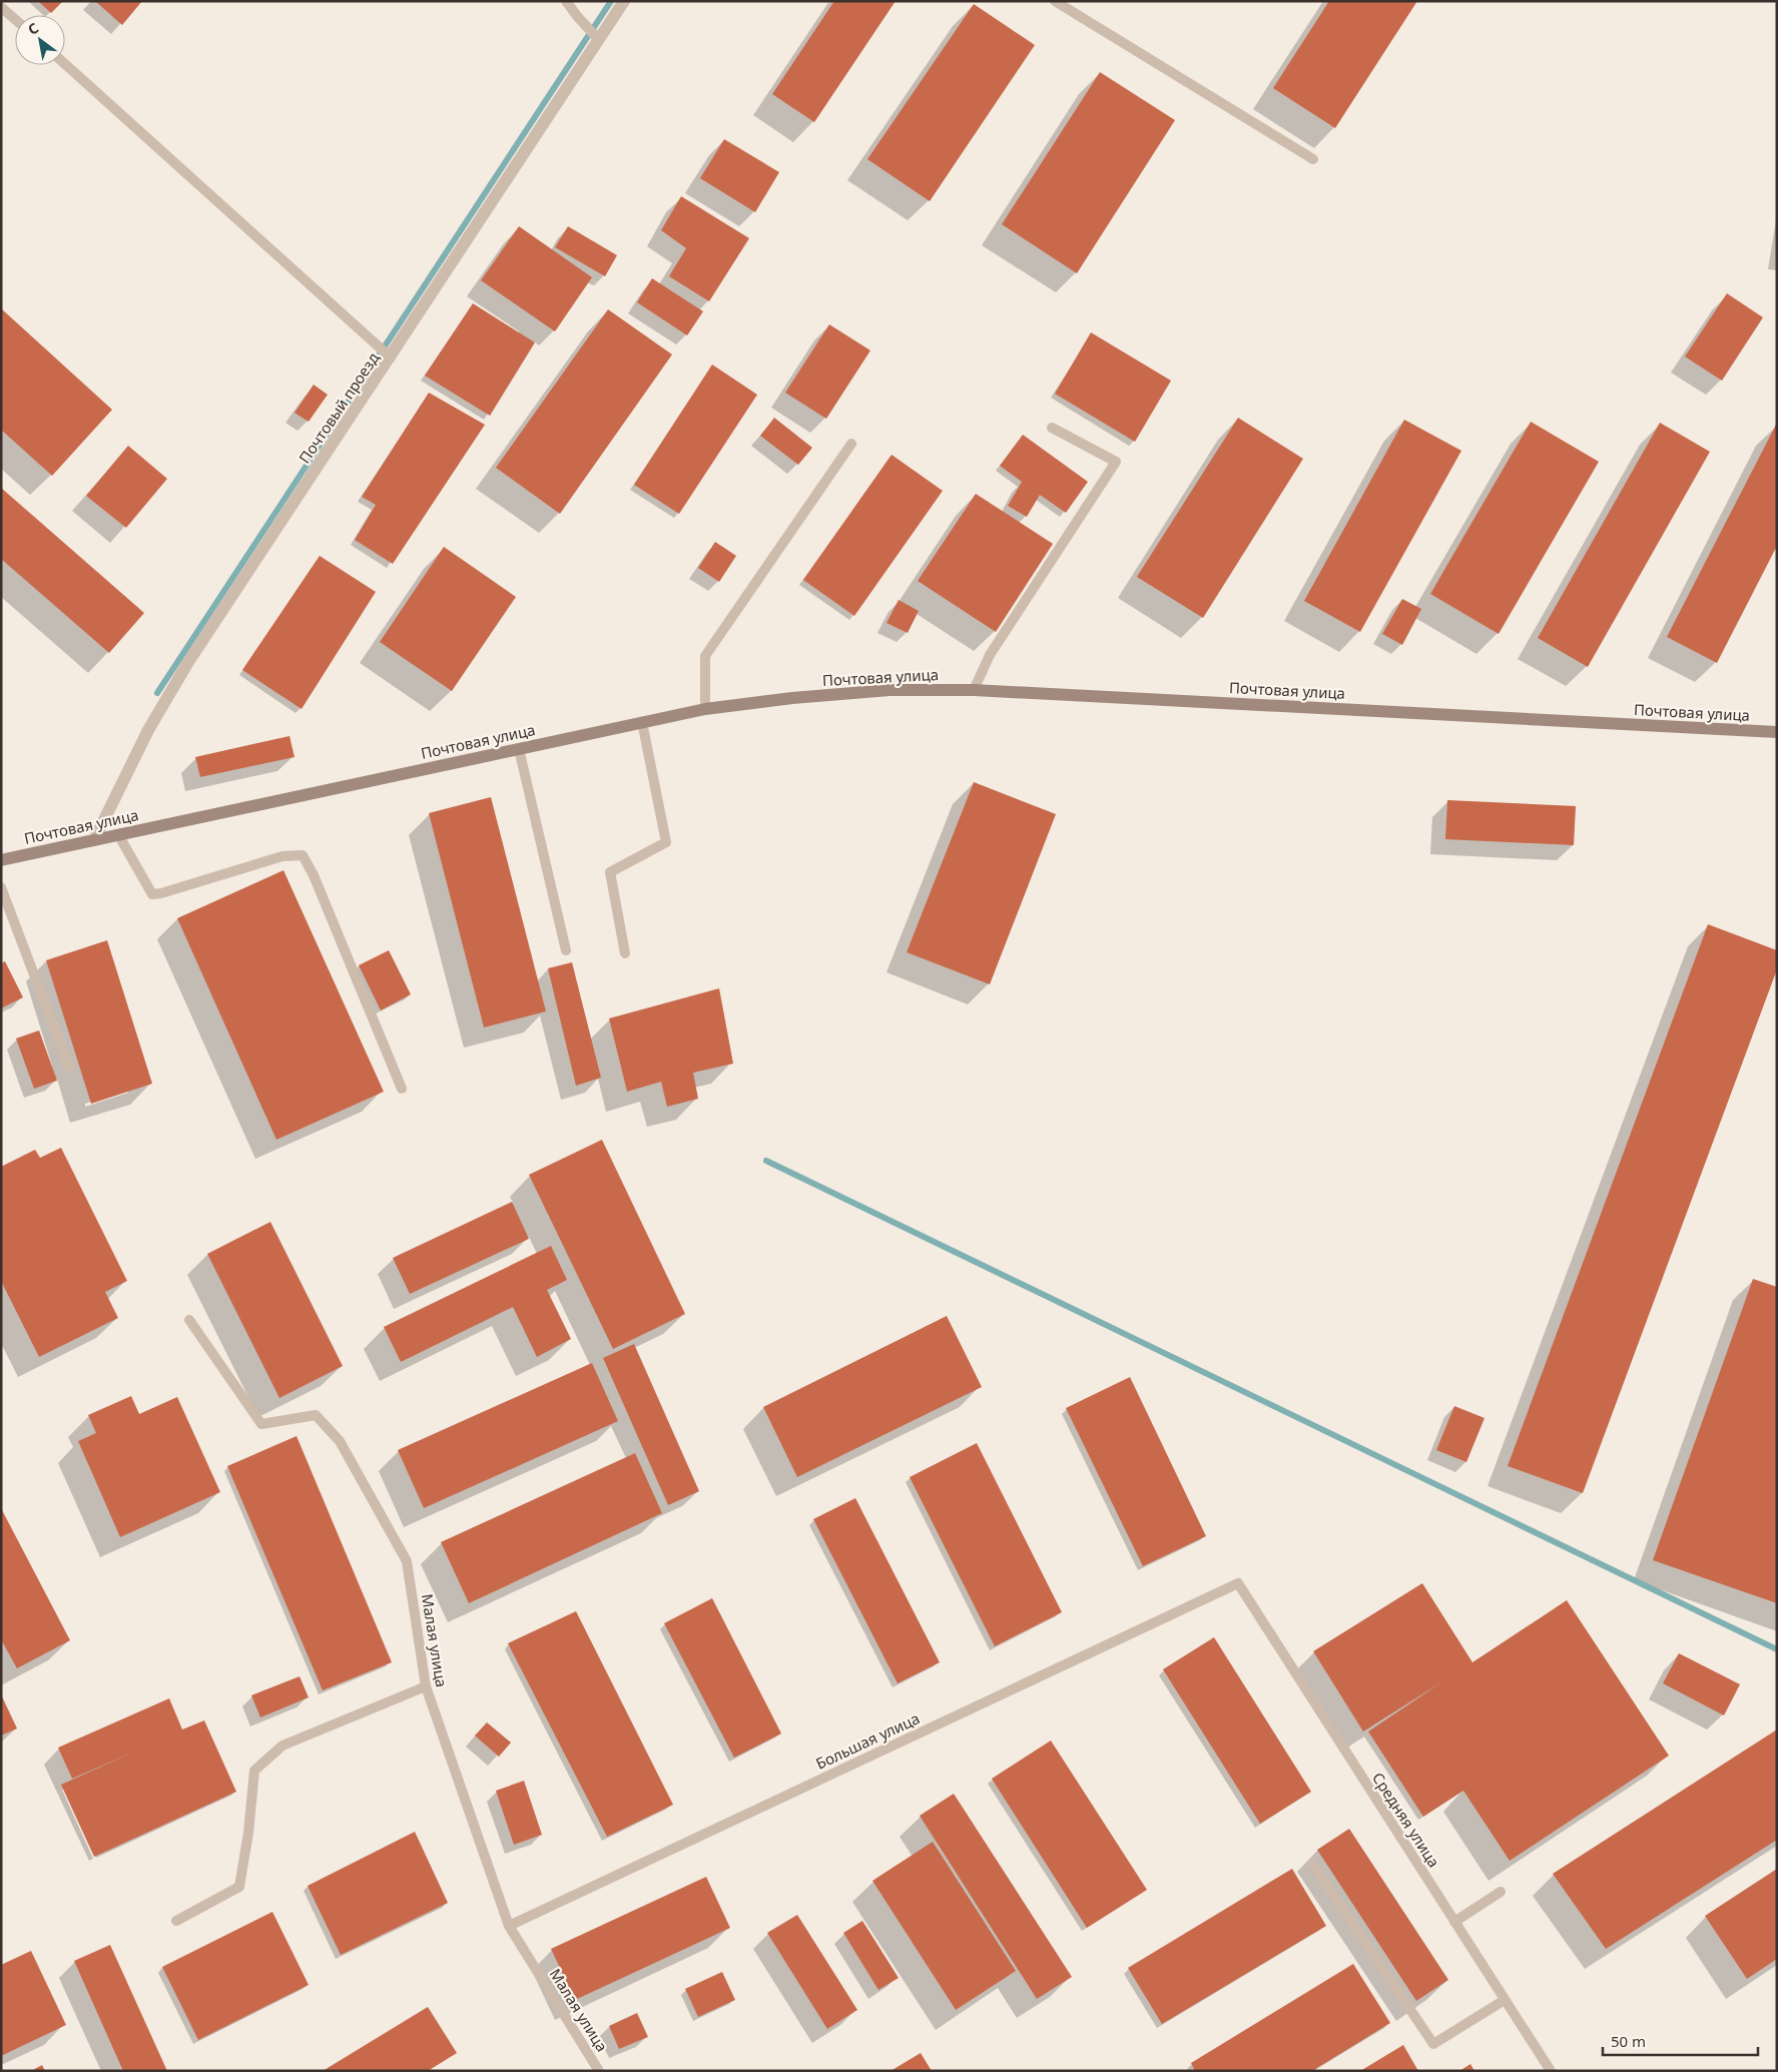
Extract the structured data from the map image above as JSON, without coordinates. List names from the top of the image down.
{
  "streets": {
    "street": ["Почтовый проезд", "Почтовая улица"],
    "lane": ["Малая улица", "Большая улица", "Средняя улица"]
  },
  "crossings": [
    ["Почтовый проезд", "Почтовая улица"],
    ["Малая улица", "Большая улица"],
    ["Большая улица", "Средняя улица"]
  ],
  "scale_bar": "50 m",
  "north": "top left"
}
